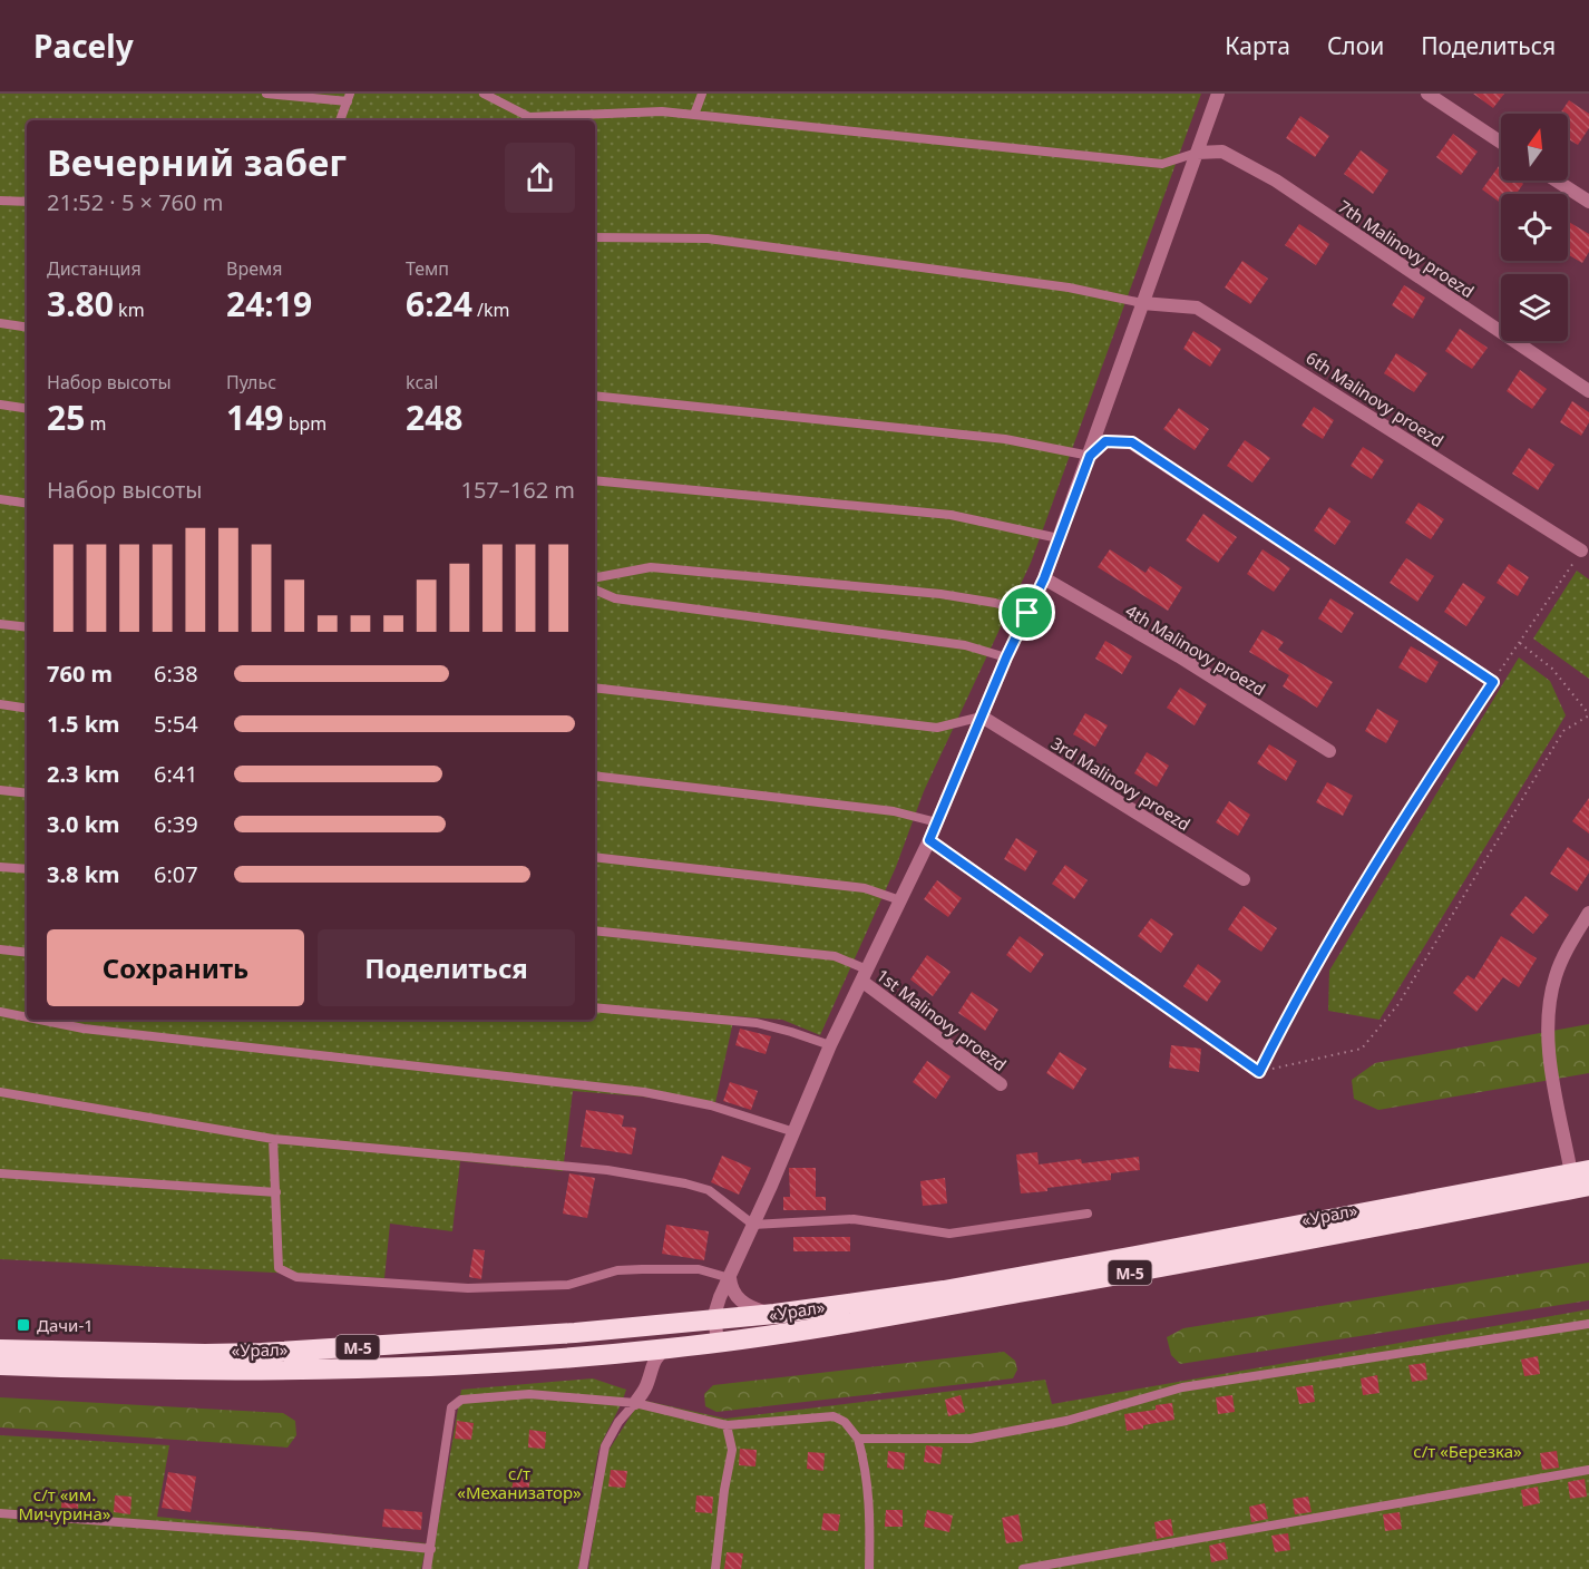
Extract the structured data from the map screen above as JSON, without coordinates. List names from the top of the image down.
{
  "streets": {
    "highway": ["«Урал»", "М-5"],
    "street": [
      "7th Malinovy proezd",
      "6th Malinovy proezd",
      "4th Malinovy proezd",
      "3rd Malinovy proezd",
      "1st Malinovy proezd"
    ]
  },
  "parks": ["с/т «Березка»", "с/т «Механизатор»", "с/т «им. Мичурина»"],
  "places": {
    "transit": ["Дачи-1"]
  },
  "north": "top",
  "page": {
    "header": "Pacely",
    "nav": ["Карта", "Слои", "Поделиться"],
    "heading": ["Вечерний забег", "21:52 · 5 × 760 m"],
    "stats": [
      ["Дистанция", "3.80 km"],
      ["Время", "24:19"],
      ["Темп", "6:24 /km"],
      ["Набор высоты", "25 m"],
      ["Пульс", "149 bpm"],
      ["kcal", "248"]
    ],
    "chart": ["Набор высоты", "157–162 m"],
    "list": [
      {
        "name": "760 m",
        "note": "6:38"
      },
      {
        "name": "1.5 km",
        "note": "5:54"
      },
      {
        "name": "2.3 km",
        "note": "6:41"
      },
      {
        "name": "3.0 km",
        "note": "6:39"
      },
      {
        "name": "3.8 km",
        "note": "6:07"
      }
    ],
    "buttons": ["Сохранить", "Поделиться"]
  }
}
